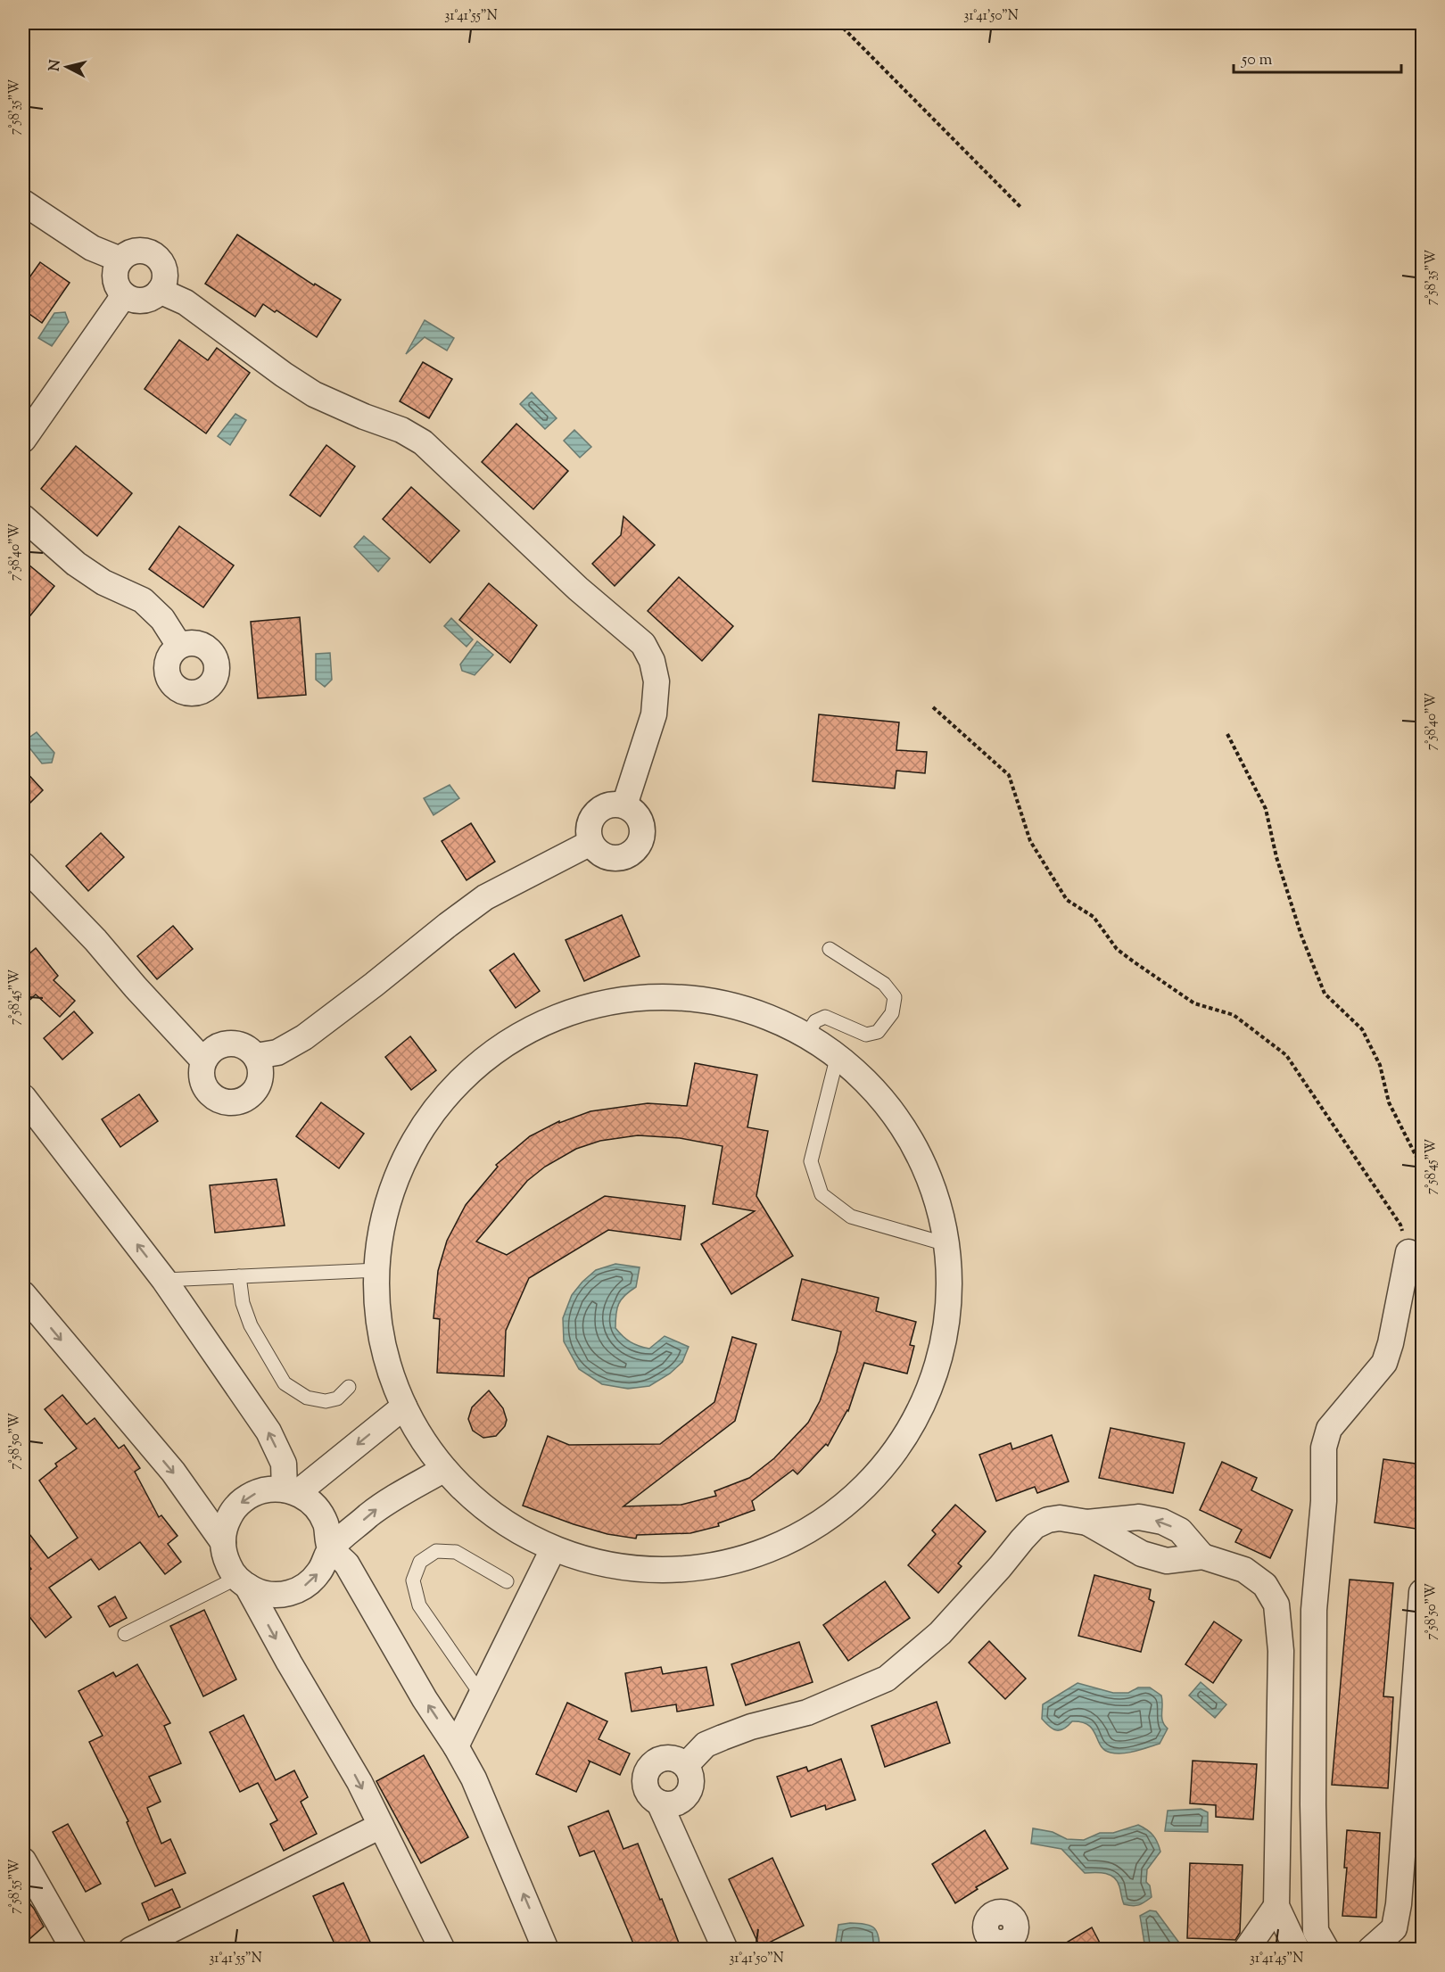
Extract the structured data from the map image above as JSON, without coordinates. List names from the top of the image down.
{
  "scale_bar": "50 m",
  "north": "left",
  "coordinates": [
    "31°41'55\"N",
    "31°41'50\"N",
    "7°58'35\"W",
    "7°58'40\"W",
    "7°58'45\"W",
    "7°58'50\"W",
    "7°58'55\"W",
    "31°41'45\"N"
  ]
}
